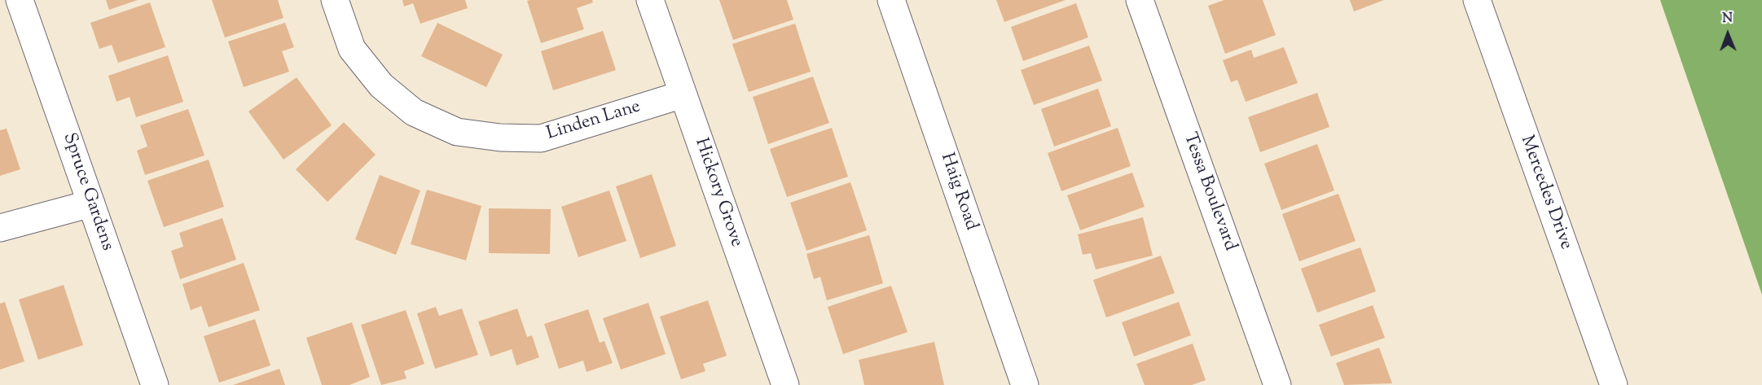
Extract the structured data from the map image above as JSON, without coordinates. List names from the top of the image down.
{
  "streets": {
    "street": [
      "Linden Lane",
      "Spruce Gardens",
      "Haig Road",
      "Tessa Boulevard",
      "Hickory Grove",
      "Mercedes Drive"
    ]
  },
  "crossings": [
    ["Linden Lane", "Hickory Grove"]
  ],
  "north": "top"
}
